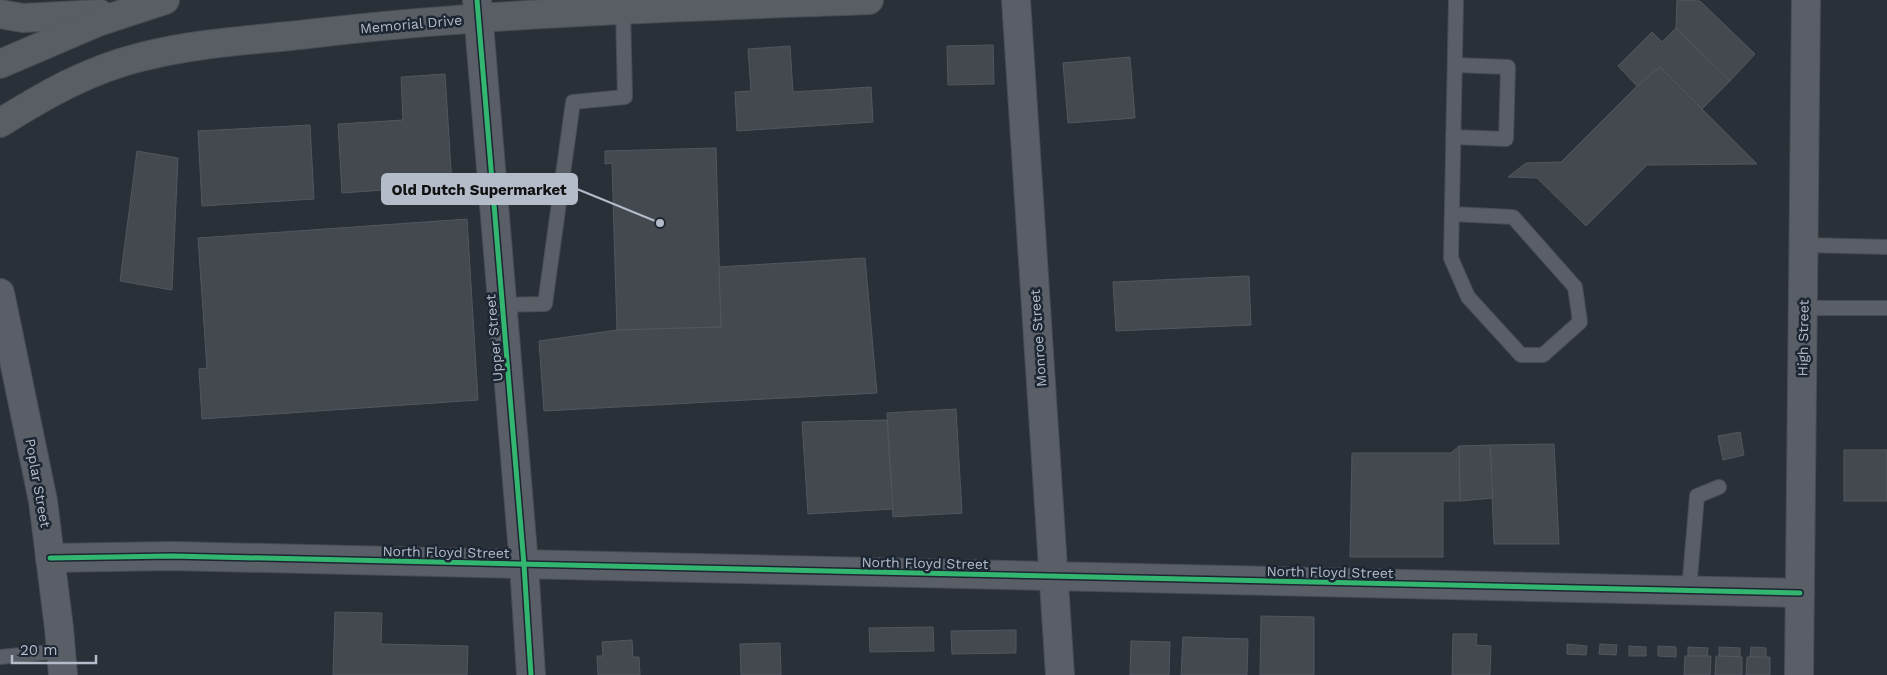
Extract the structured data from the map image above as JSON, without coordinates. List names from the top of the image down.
{
  "streets": {
    "main road": ["Memorial Drive"],
    "street": [
      "Upper Street",
      "Monroe Street",
      "High Street",
      "Poplar Street",
      "North Floyd Street"
    ]
  },
  "crossings": [
    ["Memorial Drive", "Upper Street"],
    ["Upper Street", "North Floyd Street"],
    ["Monroe Street", "North Floyd Street"],
    ["High Street", "North Floyd Street"],
    ["Poplar Street", "North Floyd Street"]
  ],
  "places": ["Old Dutch Supermarket"],
  "scale_bar": "20 m"
}
